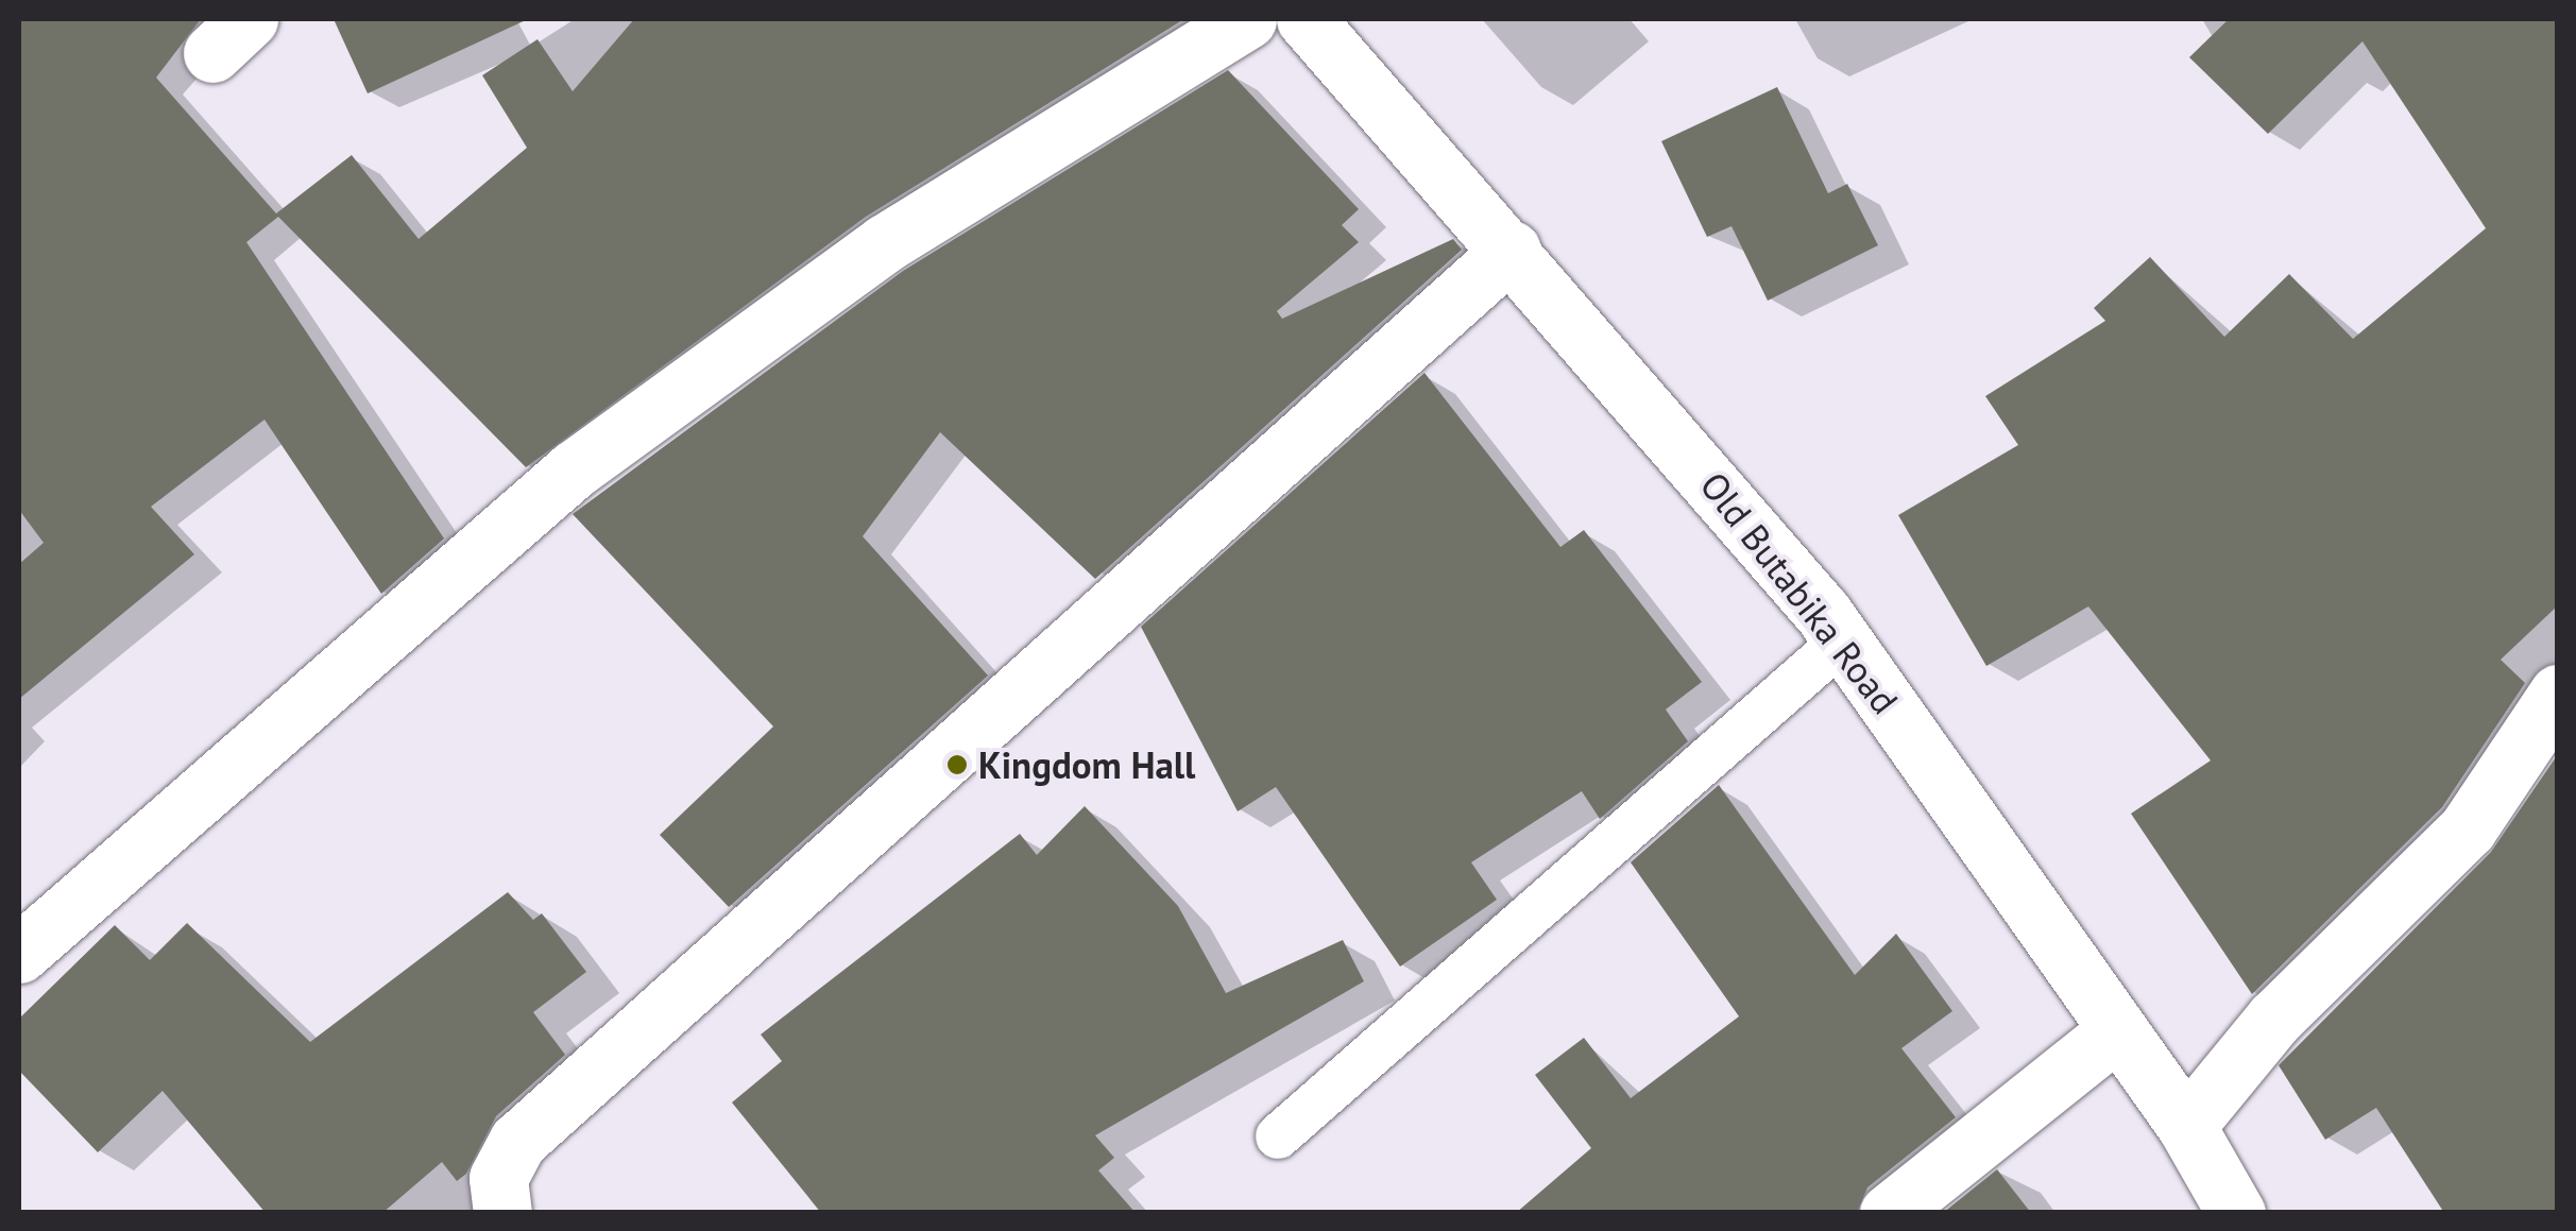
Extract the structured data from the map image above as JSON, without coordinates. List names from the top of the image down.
{
  "streets": {
    "street": ["Old Butabika Road"]
  },
  "places": ["Kingdom Hall"]
}
